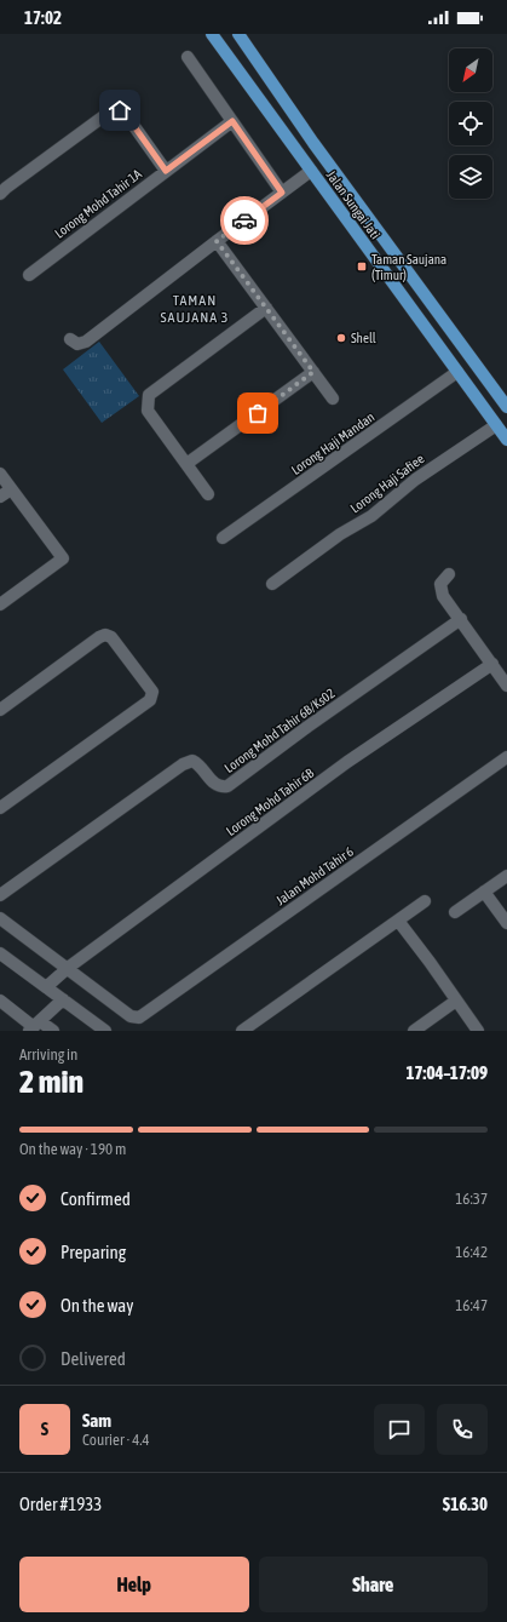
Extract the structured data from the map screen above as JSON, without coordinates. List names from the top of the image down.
{
  "streets": {
    "main road": ["Jalan Sungai Jati"],
    "street": [
      "Lorong Mohd Tahir 1A",
      "Lorong Haji Mandan",
      "Lorong Haji Safiee",
      "Lorong Mohd Tahir 6B/Ks02",
      "Lorong Mohd Tahir 6B",
      "Jalan Mohd Tahir 6"
    ]
  },
  "crossings": [
    ["Jalan Sungai Jati", "Lorong Haji Mandan"],
    ["Jalan Sungai Jati", "Lorong Haji Safiee"],
    ["Lorong Mohd Tahir 6B", "Jalan Mohd Tahir 6"]
  ],
  "districts": ["TAMAN SAUJANA 3"],
  "places": {
    "transit": ["Taman Saujana (Timur)"],
    "other": ["Shell"]
  },
  "north": "bottom left",
  "page": {
    "status": "17:02",
    "heading": ["2 min", "Arriving in", "17:04–17:09"],
    "panel": [
      "Sam",
      "Courier · 4.4",
      "Order #1933",
      "$16.30"
    ],
    "bar": "On the way · 190 m",
    "list": [
      ["Confirmed", "16:37"],
      ["Preparing", "16:42"],
      ["On the way", "16:47"],
      "Delivered"
    ],
    "round": "S",
    "buttons": ["Help", "Share"]
  }
}
